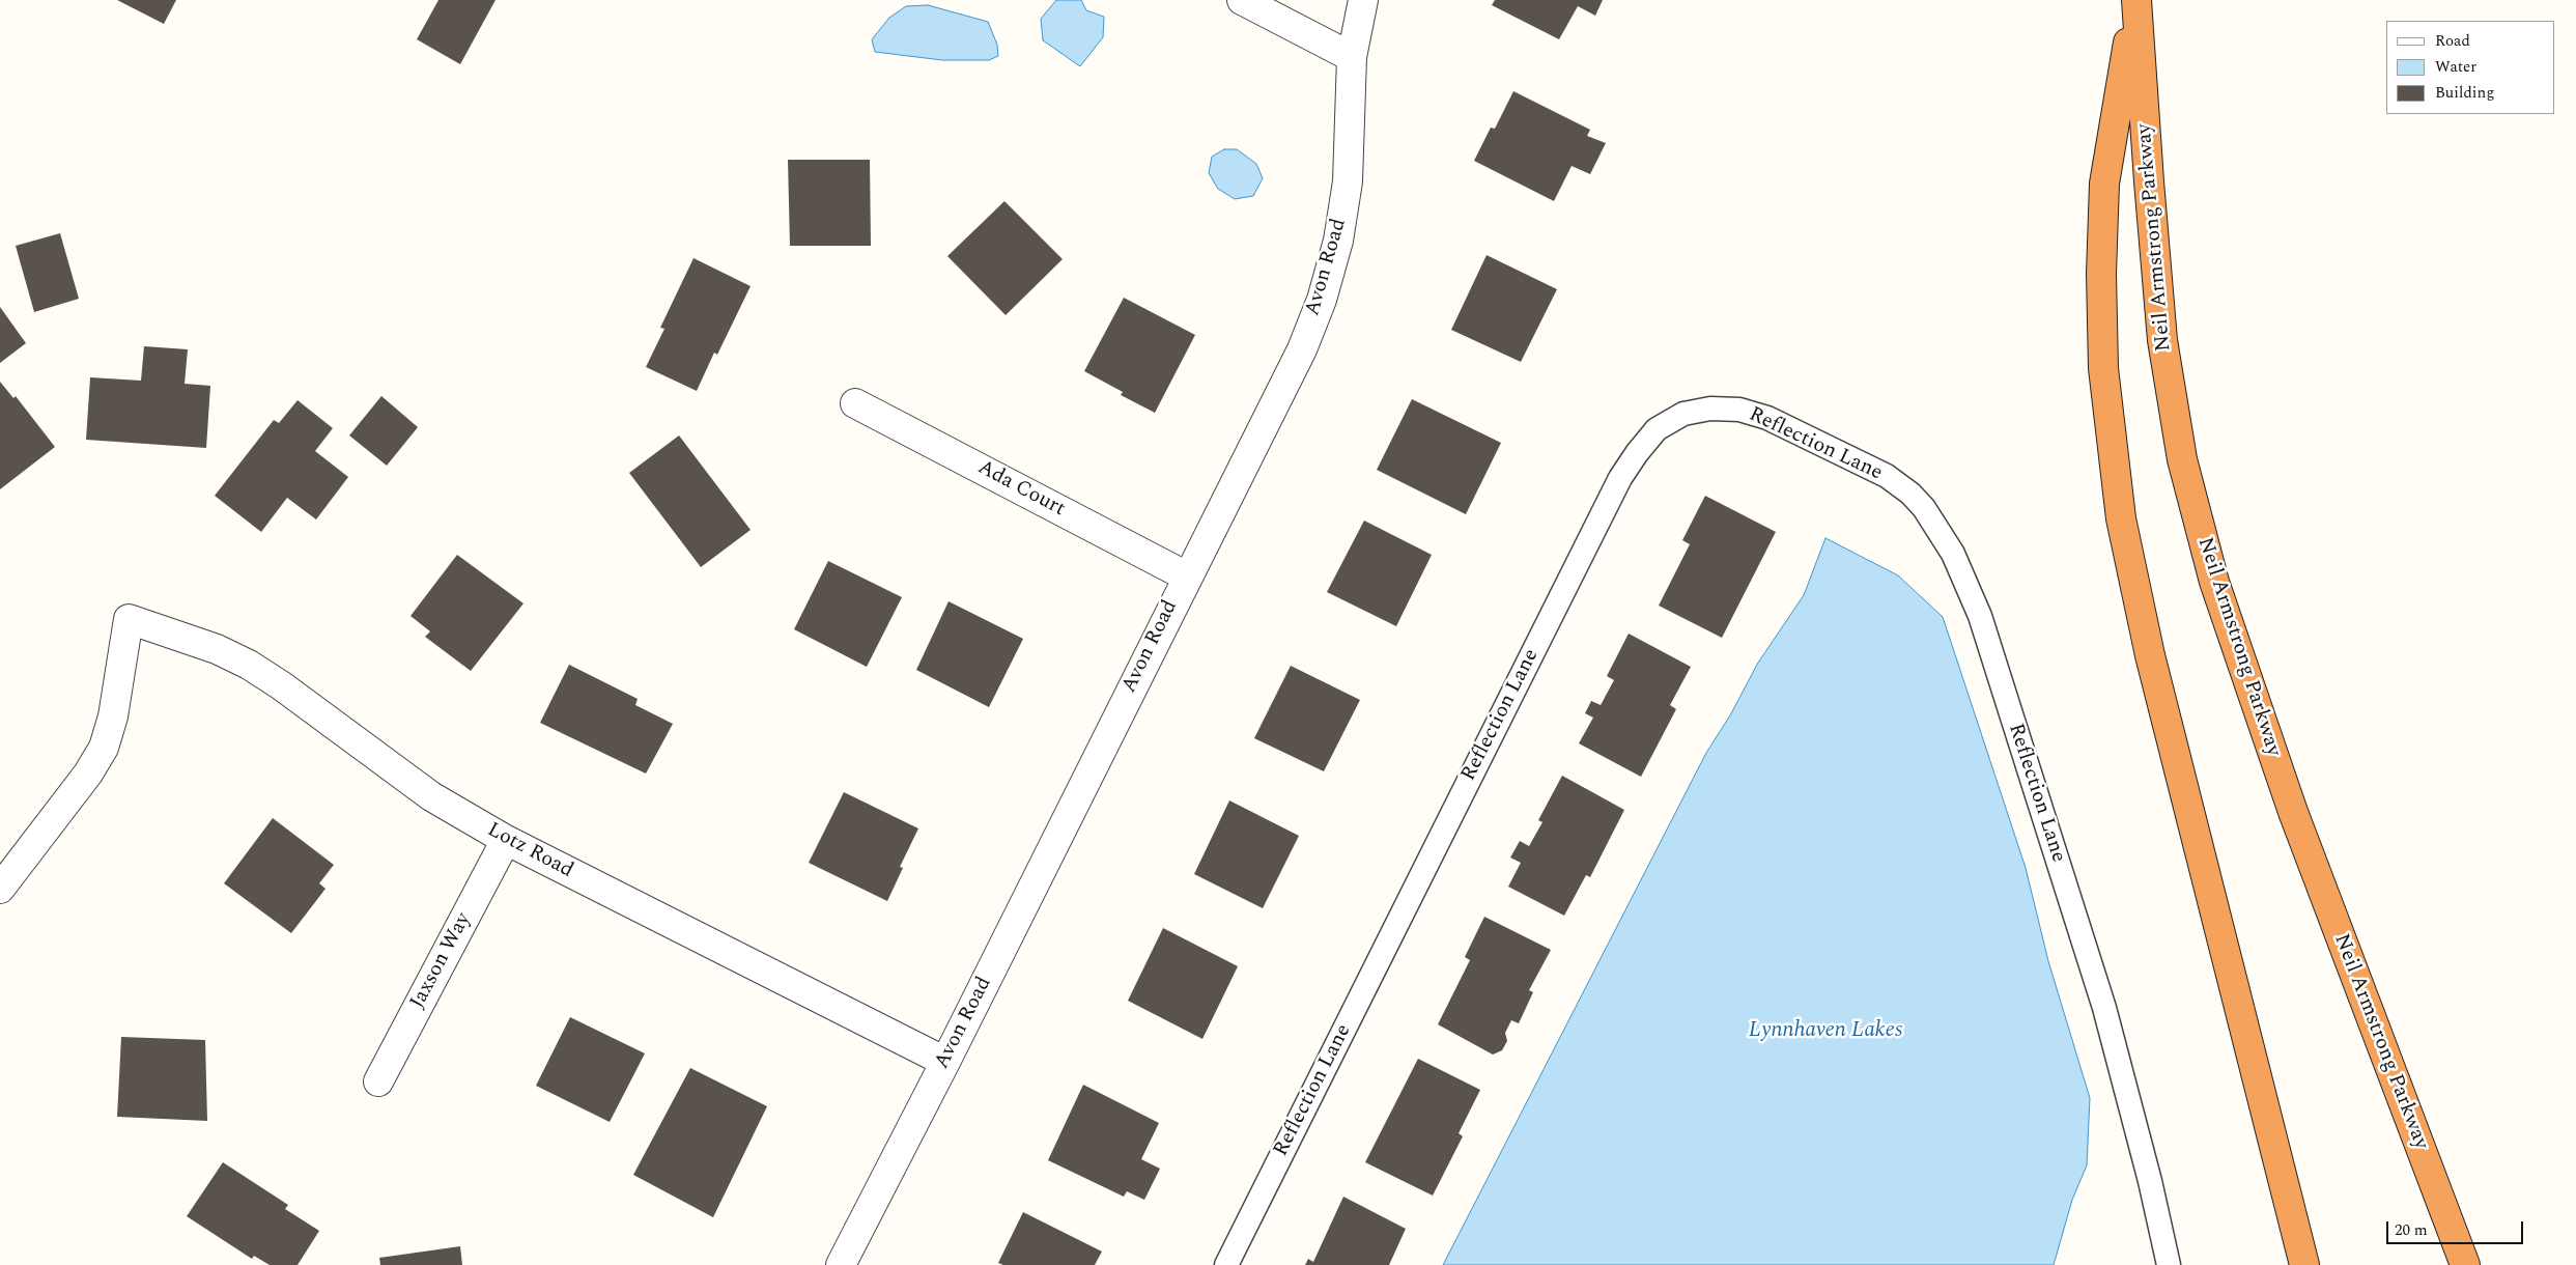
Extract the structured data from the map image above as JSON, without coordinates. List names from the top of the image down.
{
  "streets": {
    "highway": ["Neil Armstrong Parkway"],
    "street": [
      "Avon Road",
      "Ada Court",
      "Lotz Road",
      "Jaxson Way"
    ],
    "lane": ["Reflection Lane"]
  },
  "crossings": [
    ["Avon Road", "Ada Court"],
    ["Avon Road", "Lotz Road"],
    ["Lotz Road", "Jaxson Way"]
  ],
  "water": ["Lynnhaven Lakes"],
  "legend": ["Road", "Water", "Building"],
  "scale_bar": "20 m"
}
